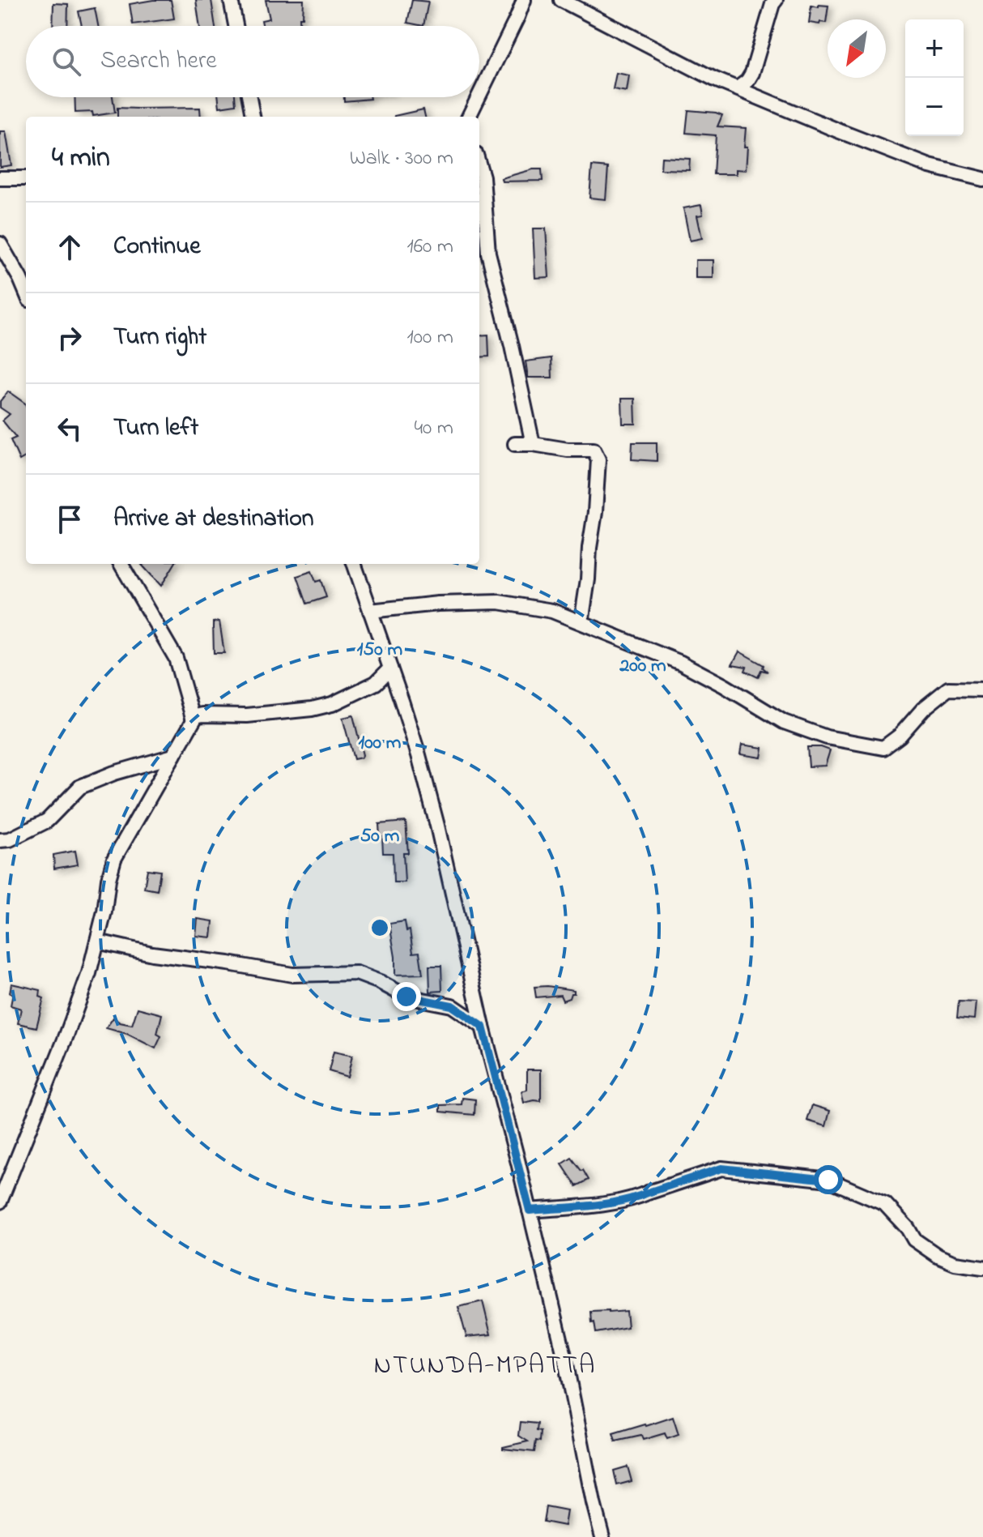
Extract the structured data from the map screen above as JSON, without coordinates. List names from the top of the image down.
{
  "districts": ["NTUNDA-MPATTA"],
  "north": "bottom left",
  "page": {
    "map_buttons": ["+", "−"],
    "search": "Search here",
    "heading": ["4 min", "Walk · 300 m"],
    "list": [
      ["Continue", "160 m"],
      ["Turn right", "100 m"],
      ["Turn left", "40 m"],
      "Arrive at destination"
    ]
  },
  "rings": [
    "150 m",
    "200 m",
    "100 m",
    "50 m"
  ]
}
